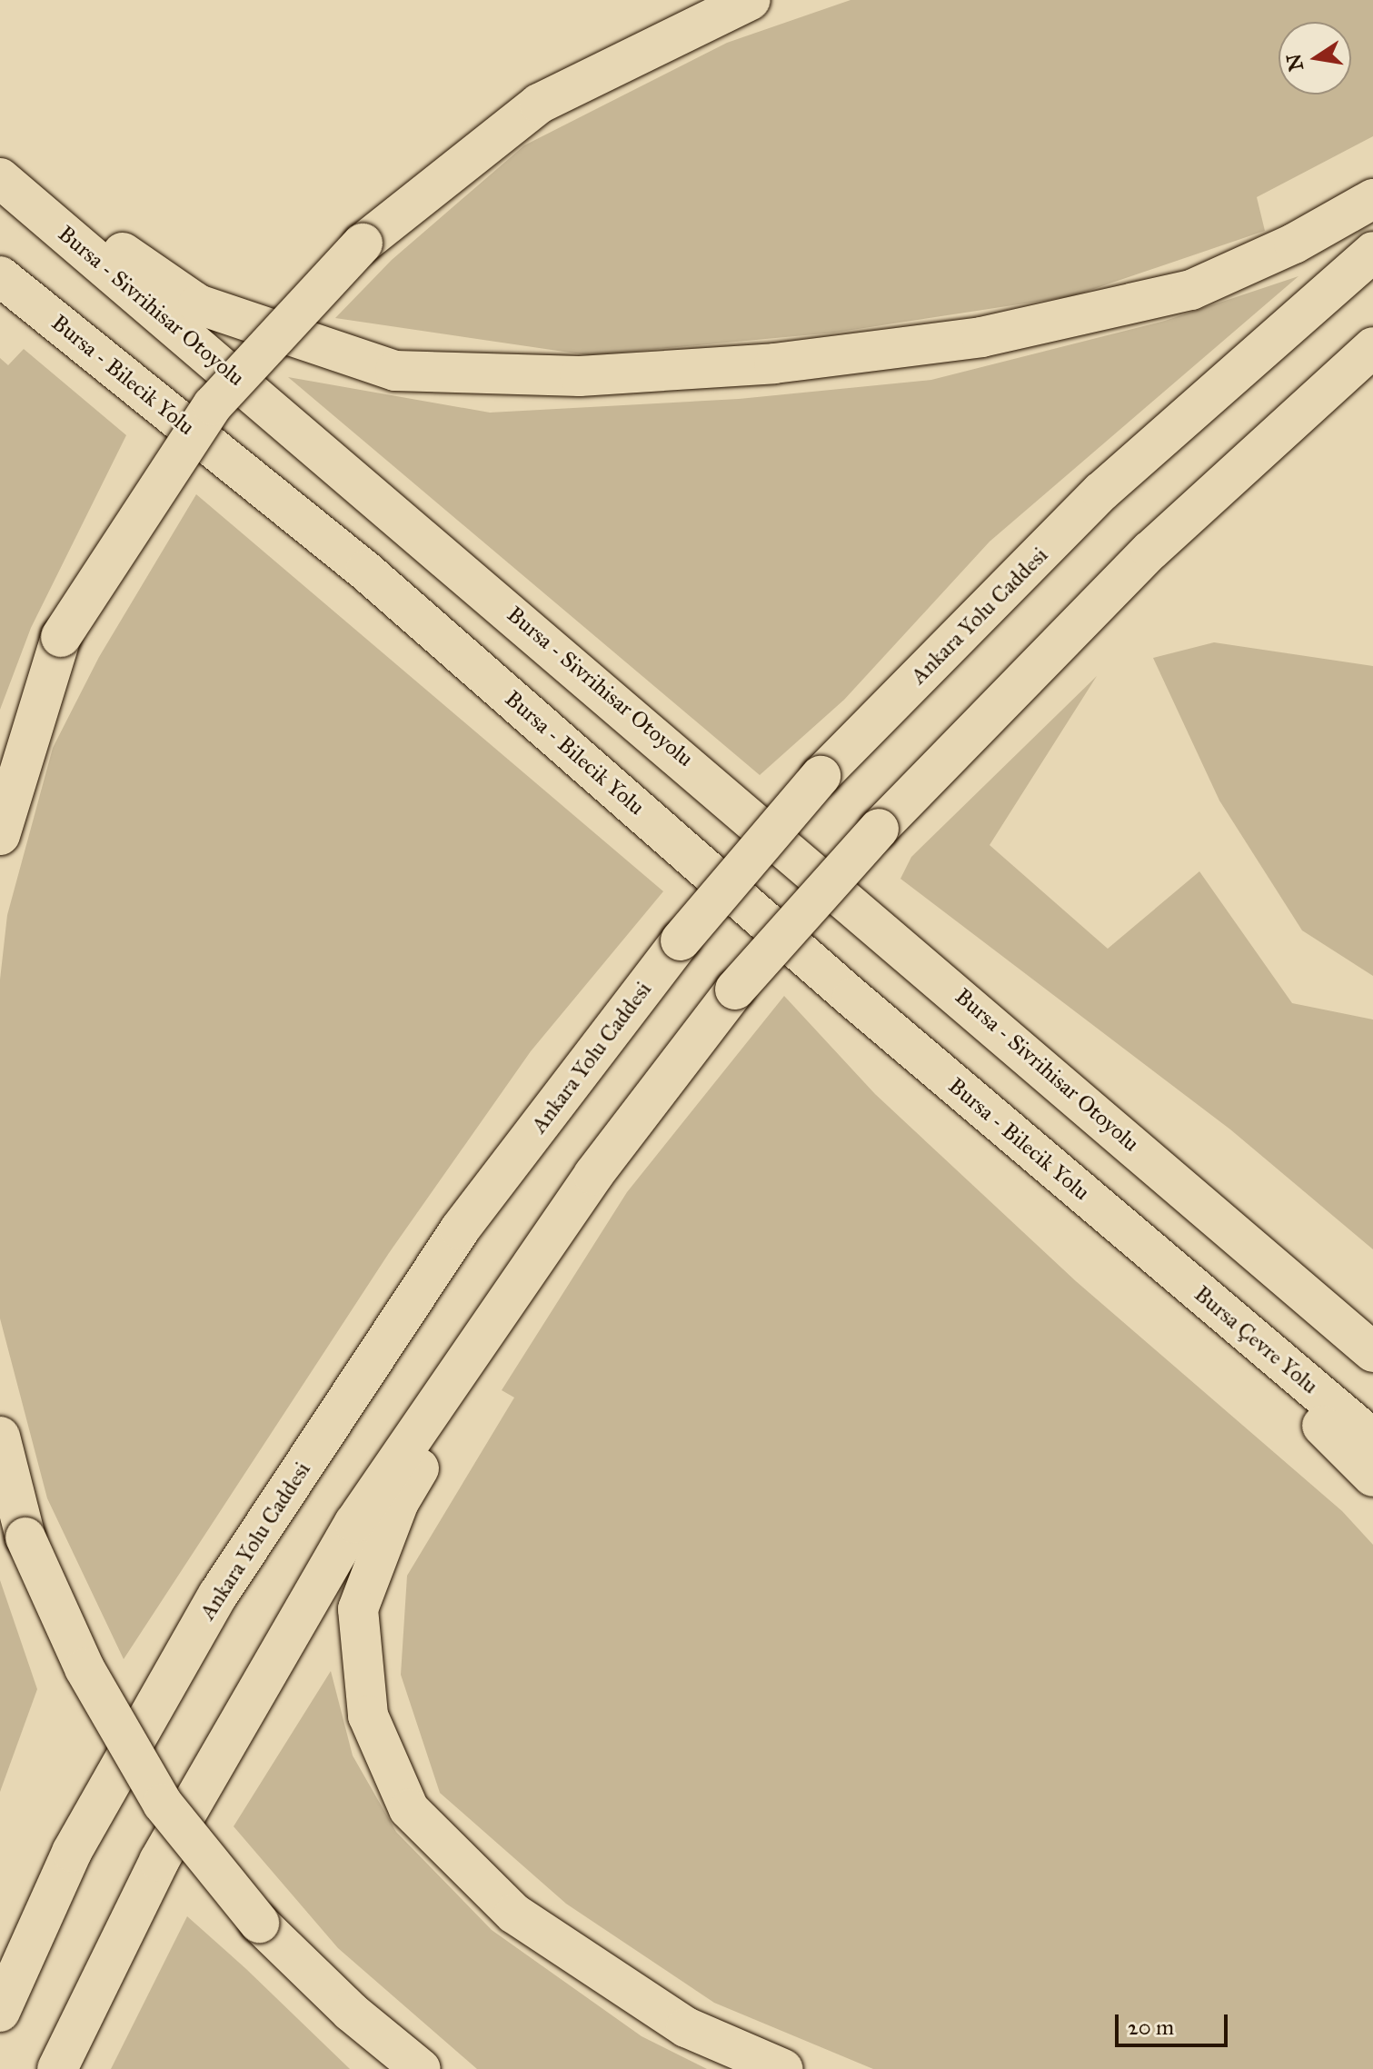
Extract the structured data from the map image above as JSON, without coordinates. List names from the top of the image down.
{
  "streets": {
    "highway": [
      "Bursa - Sivrihisar Otoyolu",
      "Bursa - Bilecik Yolu",
      "Ankara Yolu Caddesi",
      "Bursa Çevre Yolu"
    ]
  },
  "crossings": [
    ["Bursa - Bilecik Yolu", "Bursa Çevre Yolu"]
  ],
  "scale_bar": "20 m",
  "north": "left"
}
